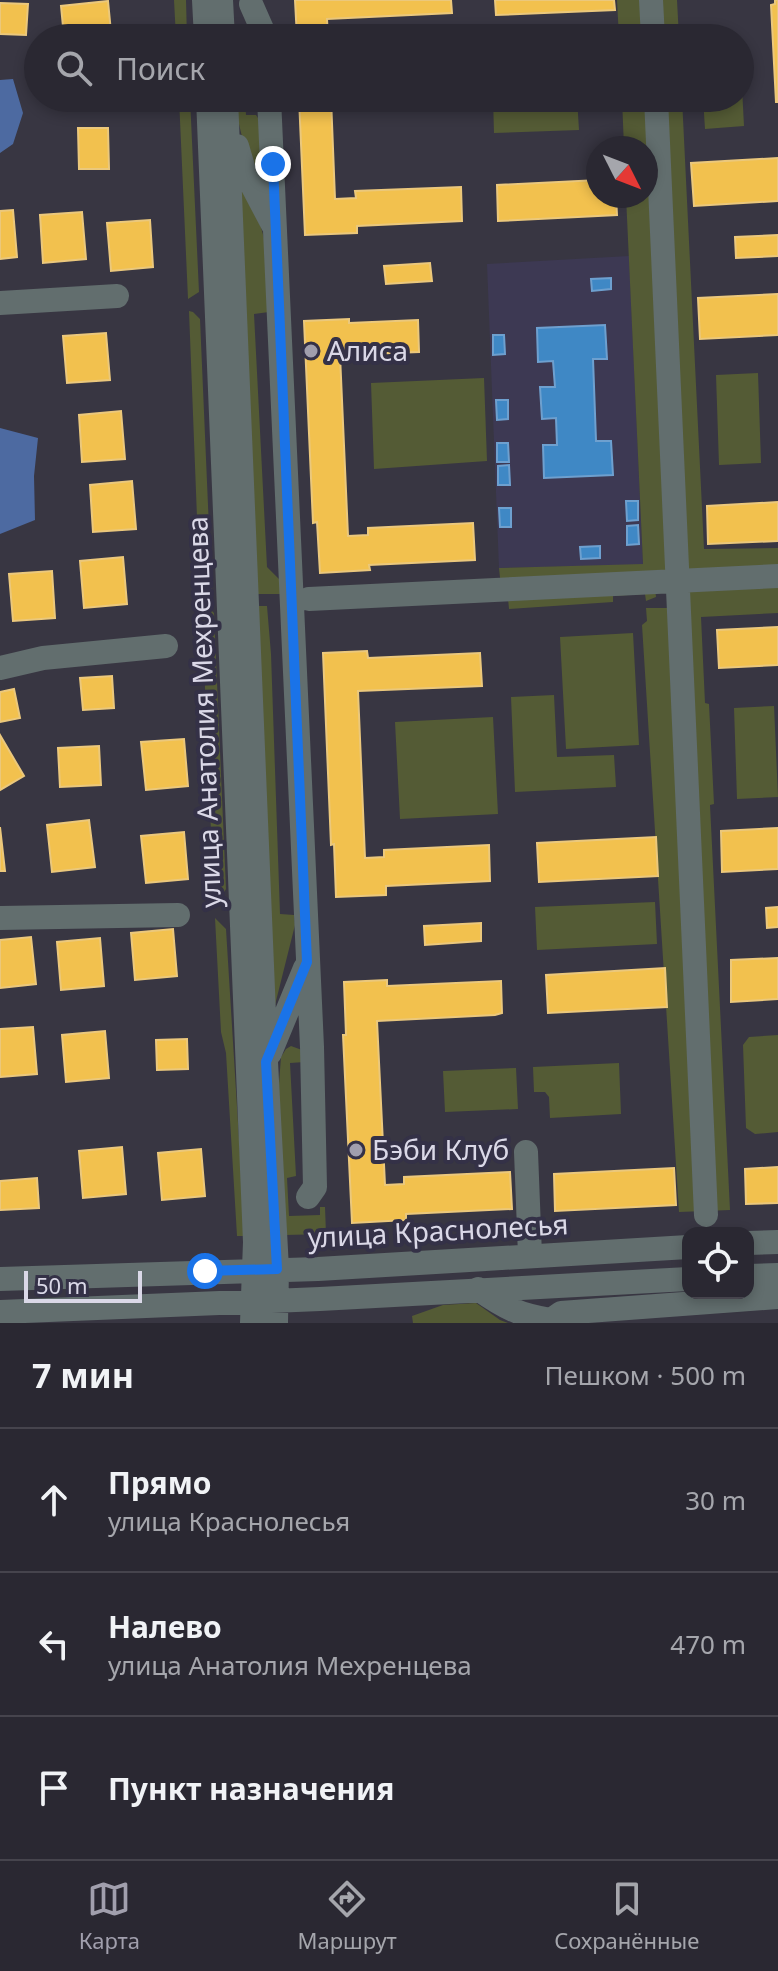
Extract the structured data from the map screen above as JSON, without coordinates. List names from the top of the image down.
{
  "streets": {
    "street": ["улица Анатолия Мехренцева", "улица Краснолесья"]
  },
  "crossings": [
    ["улица Анатолия Мехренцева", "улица Краснолесья"]
  ],
  "places": ["Алиса", "Бэби Клуб"],
  "scale_bar": "50 m",
  "north": "bottom right",
  "page": {
    "search": "Поиск",
    "scale": "50 m",
    "heading": ["7 мин", "Пешком · 500 m"],
    "list": [
      ["Прямо", "улица Краснолесья", "30 m"],
      ["Налево", "улица Анатолия Мехренцева", "470 m"],
      "Пункт назначения"
    ],
    "nav": ["Карта", "Маршрут", "Сохранённые"]
  }
}
